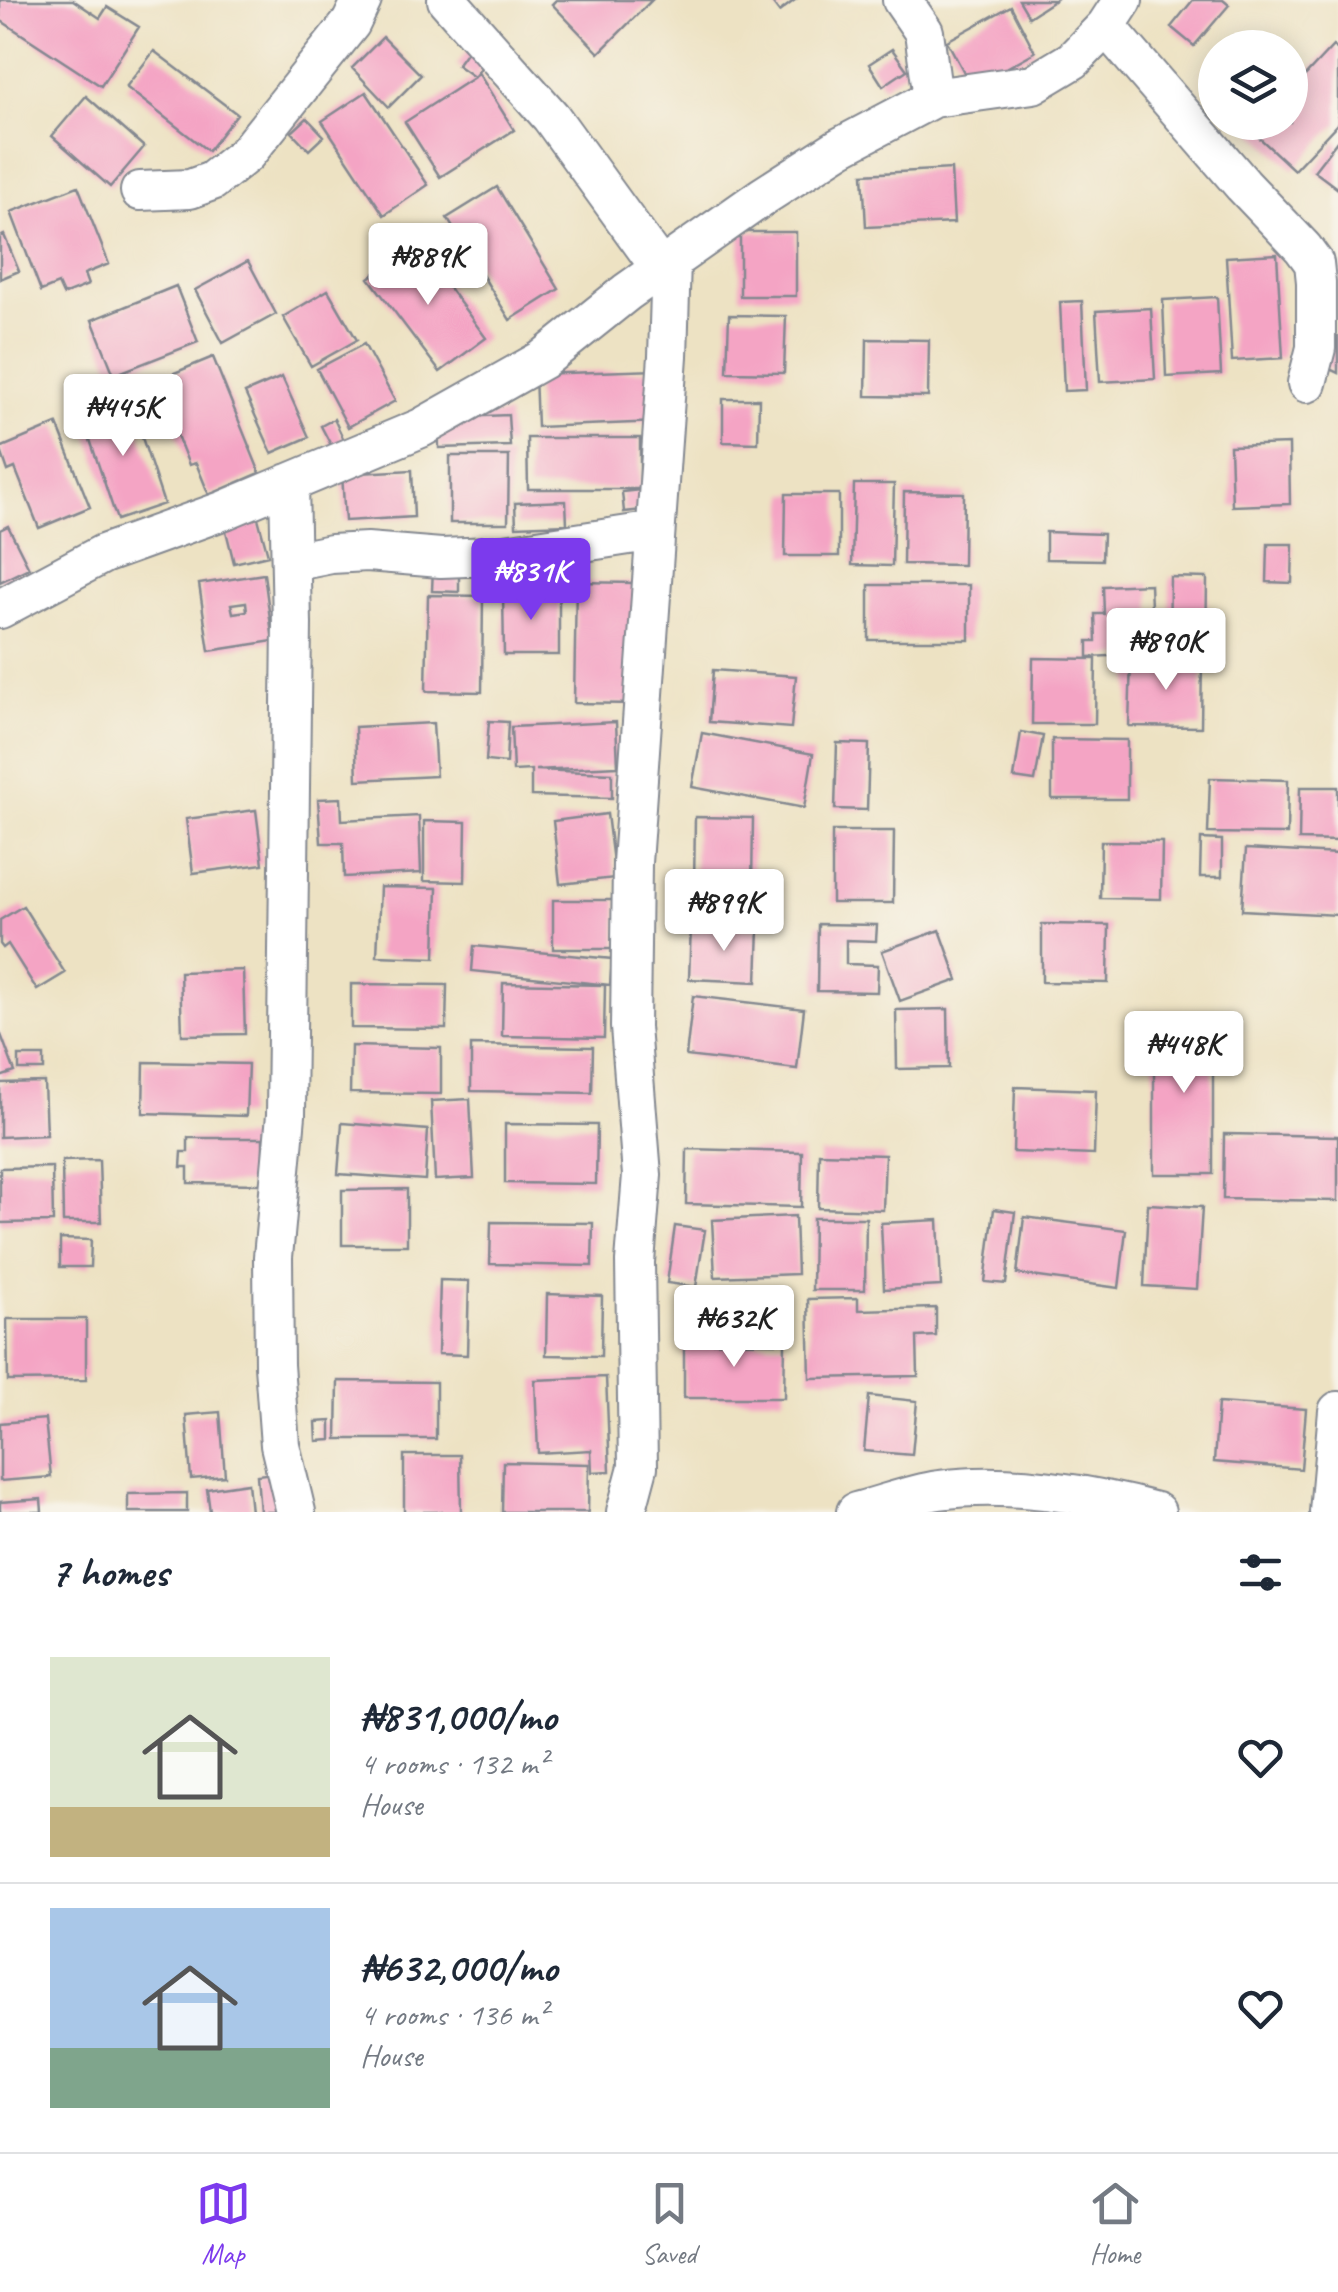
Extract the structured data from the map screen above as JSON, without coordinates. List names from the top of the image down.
{
  "page": {
    "price": [
      "₦889K",
      "₦445K",
      "₦831K",
      "₦890K",
      "₦899K",
      "₦448K",
      "₦632K"
    ],
    "heading": "7 homes",
    "list": [
      {
        "name": "₦831,000/mo",
        "note": "4 rooms · 132 m² · House"
      },
      {
        "name": "₦632,000/mo",
        "note": "4 rooms · 136 m² · House"
      }
    ],
    "tabs": ["Map", "Saved", "Home"]
  }
}
